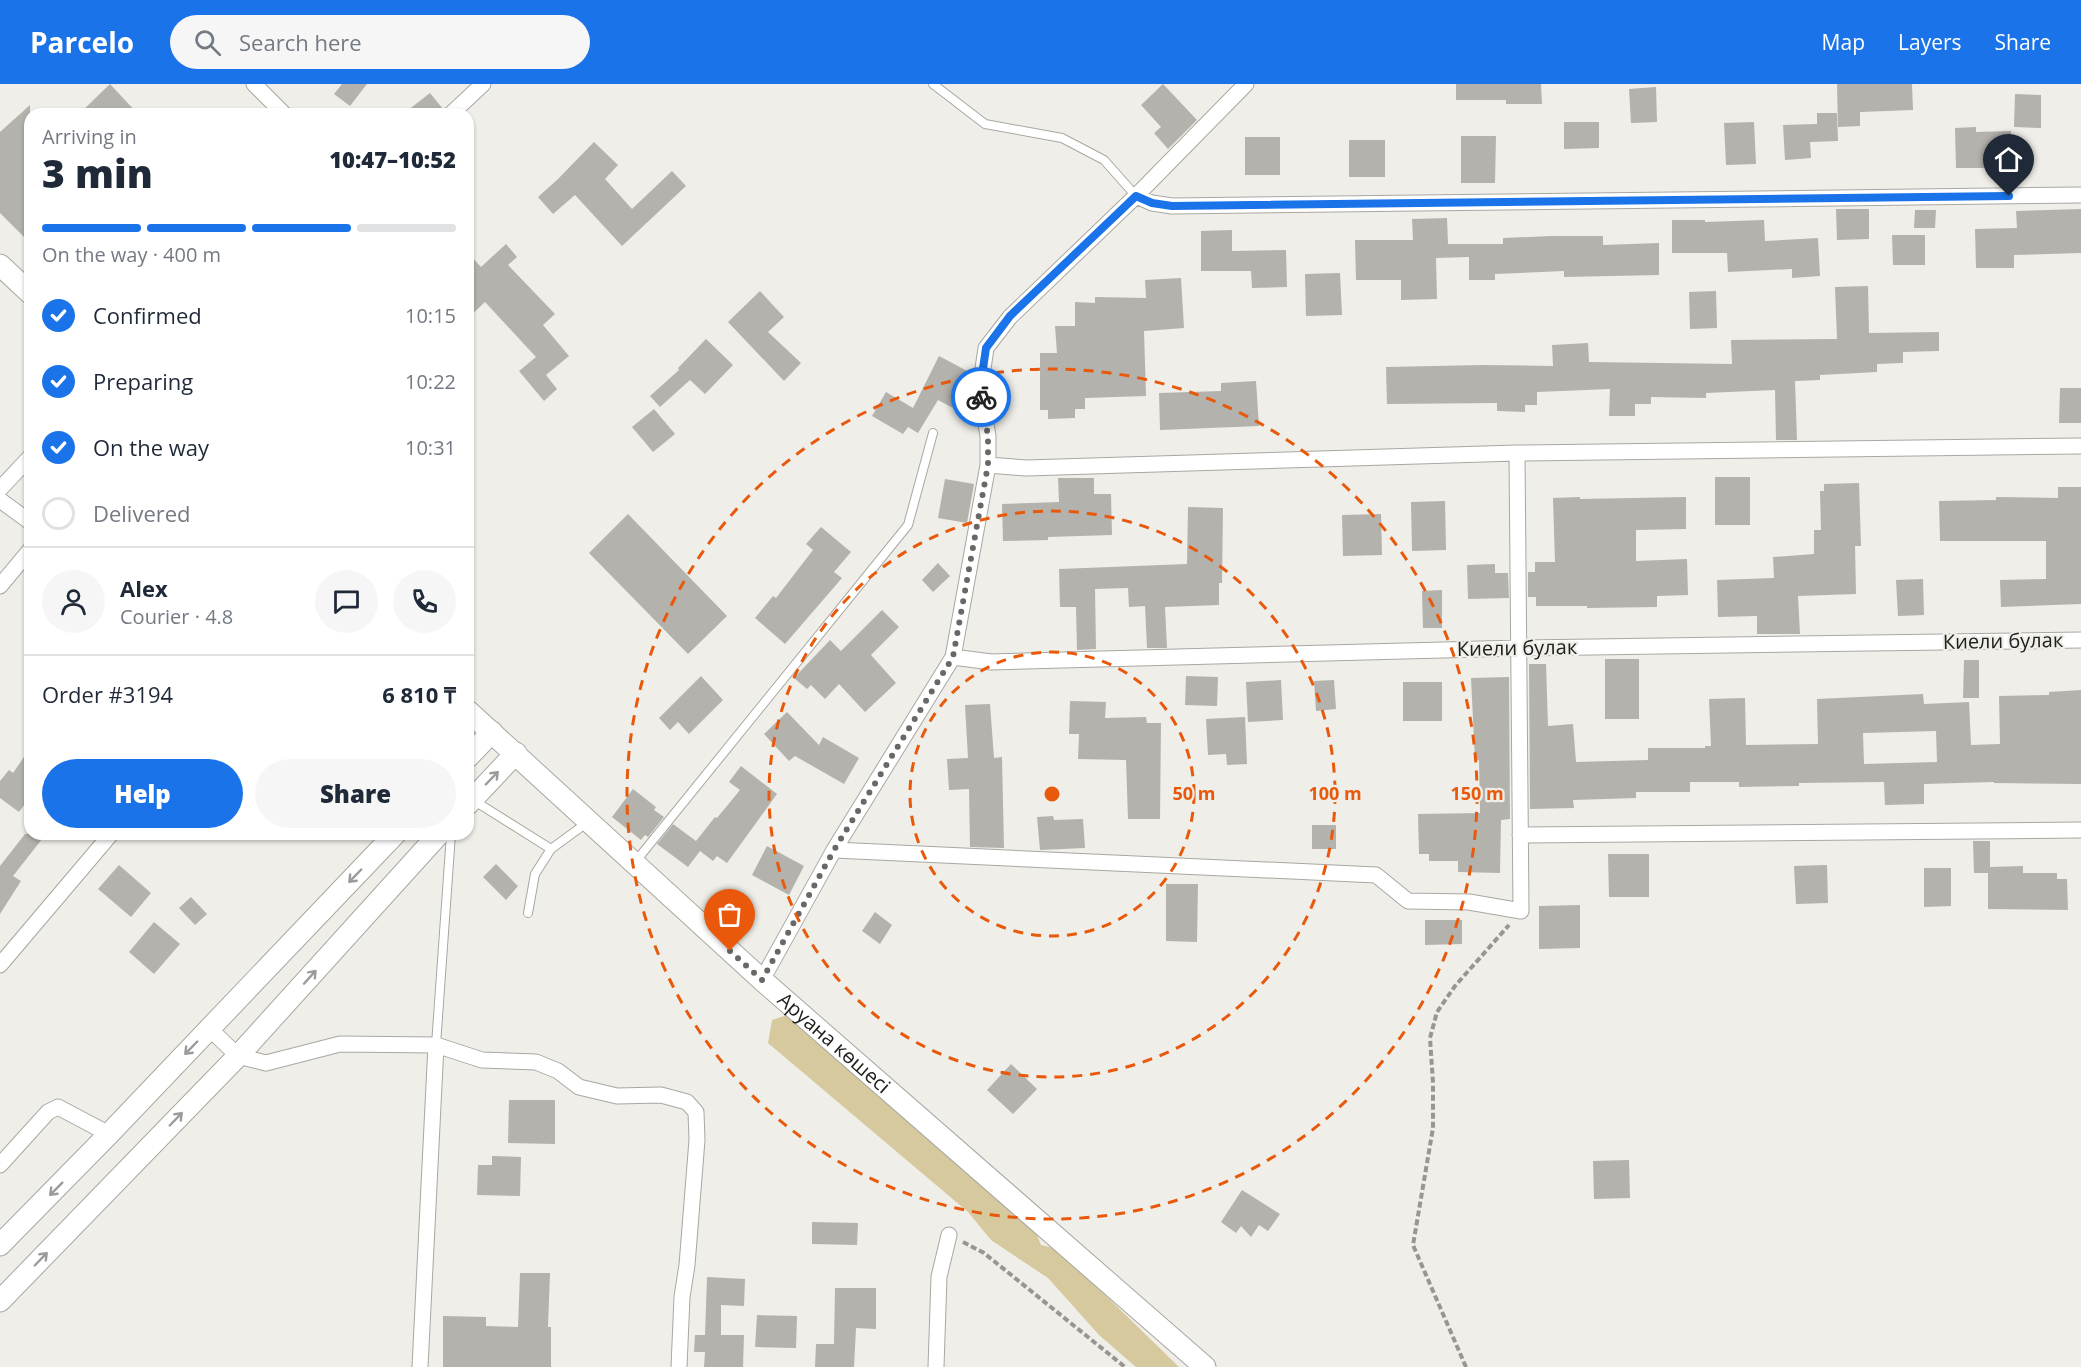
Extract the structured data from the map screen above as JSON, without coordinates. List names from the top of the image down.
{
  "streets": {
    "street": ["Киели булак", "Аруана көшесі"]
  },
  "page": {
    "header": "Parcelo",
    "search": "Search here",
    "nav": ["Map", "Layers", "Share"],
    "heading": ["3 min", "Arriving in", "10:47–10:52"],
    "panel": [
      "Alex",
      "Courier · 4.8",
      "Order #3194",
      "6 810 ₸"
    ],
    "bar": "On the way · 400 m",
    "list": [
      ["Confirmed", "10:15"],
      ["Preparing", "10:22"],
      ["On the way", "10:31"],
      "Delivered"
    ],
    "buttons": ["Help", "Share"]
  },
  "rings": ["50 m", "100 m", "150 m"]
}
